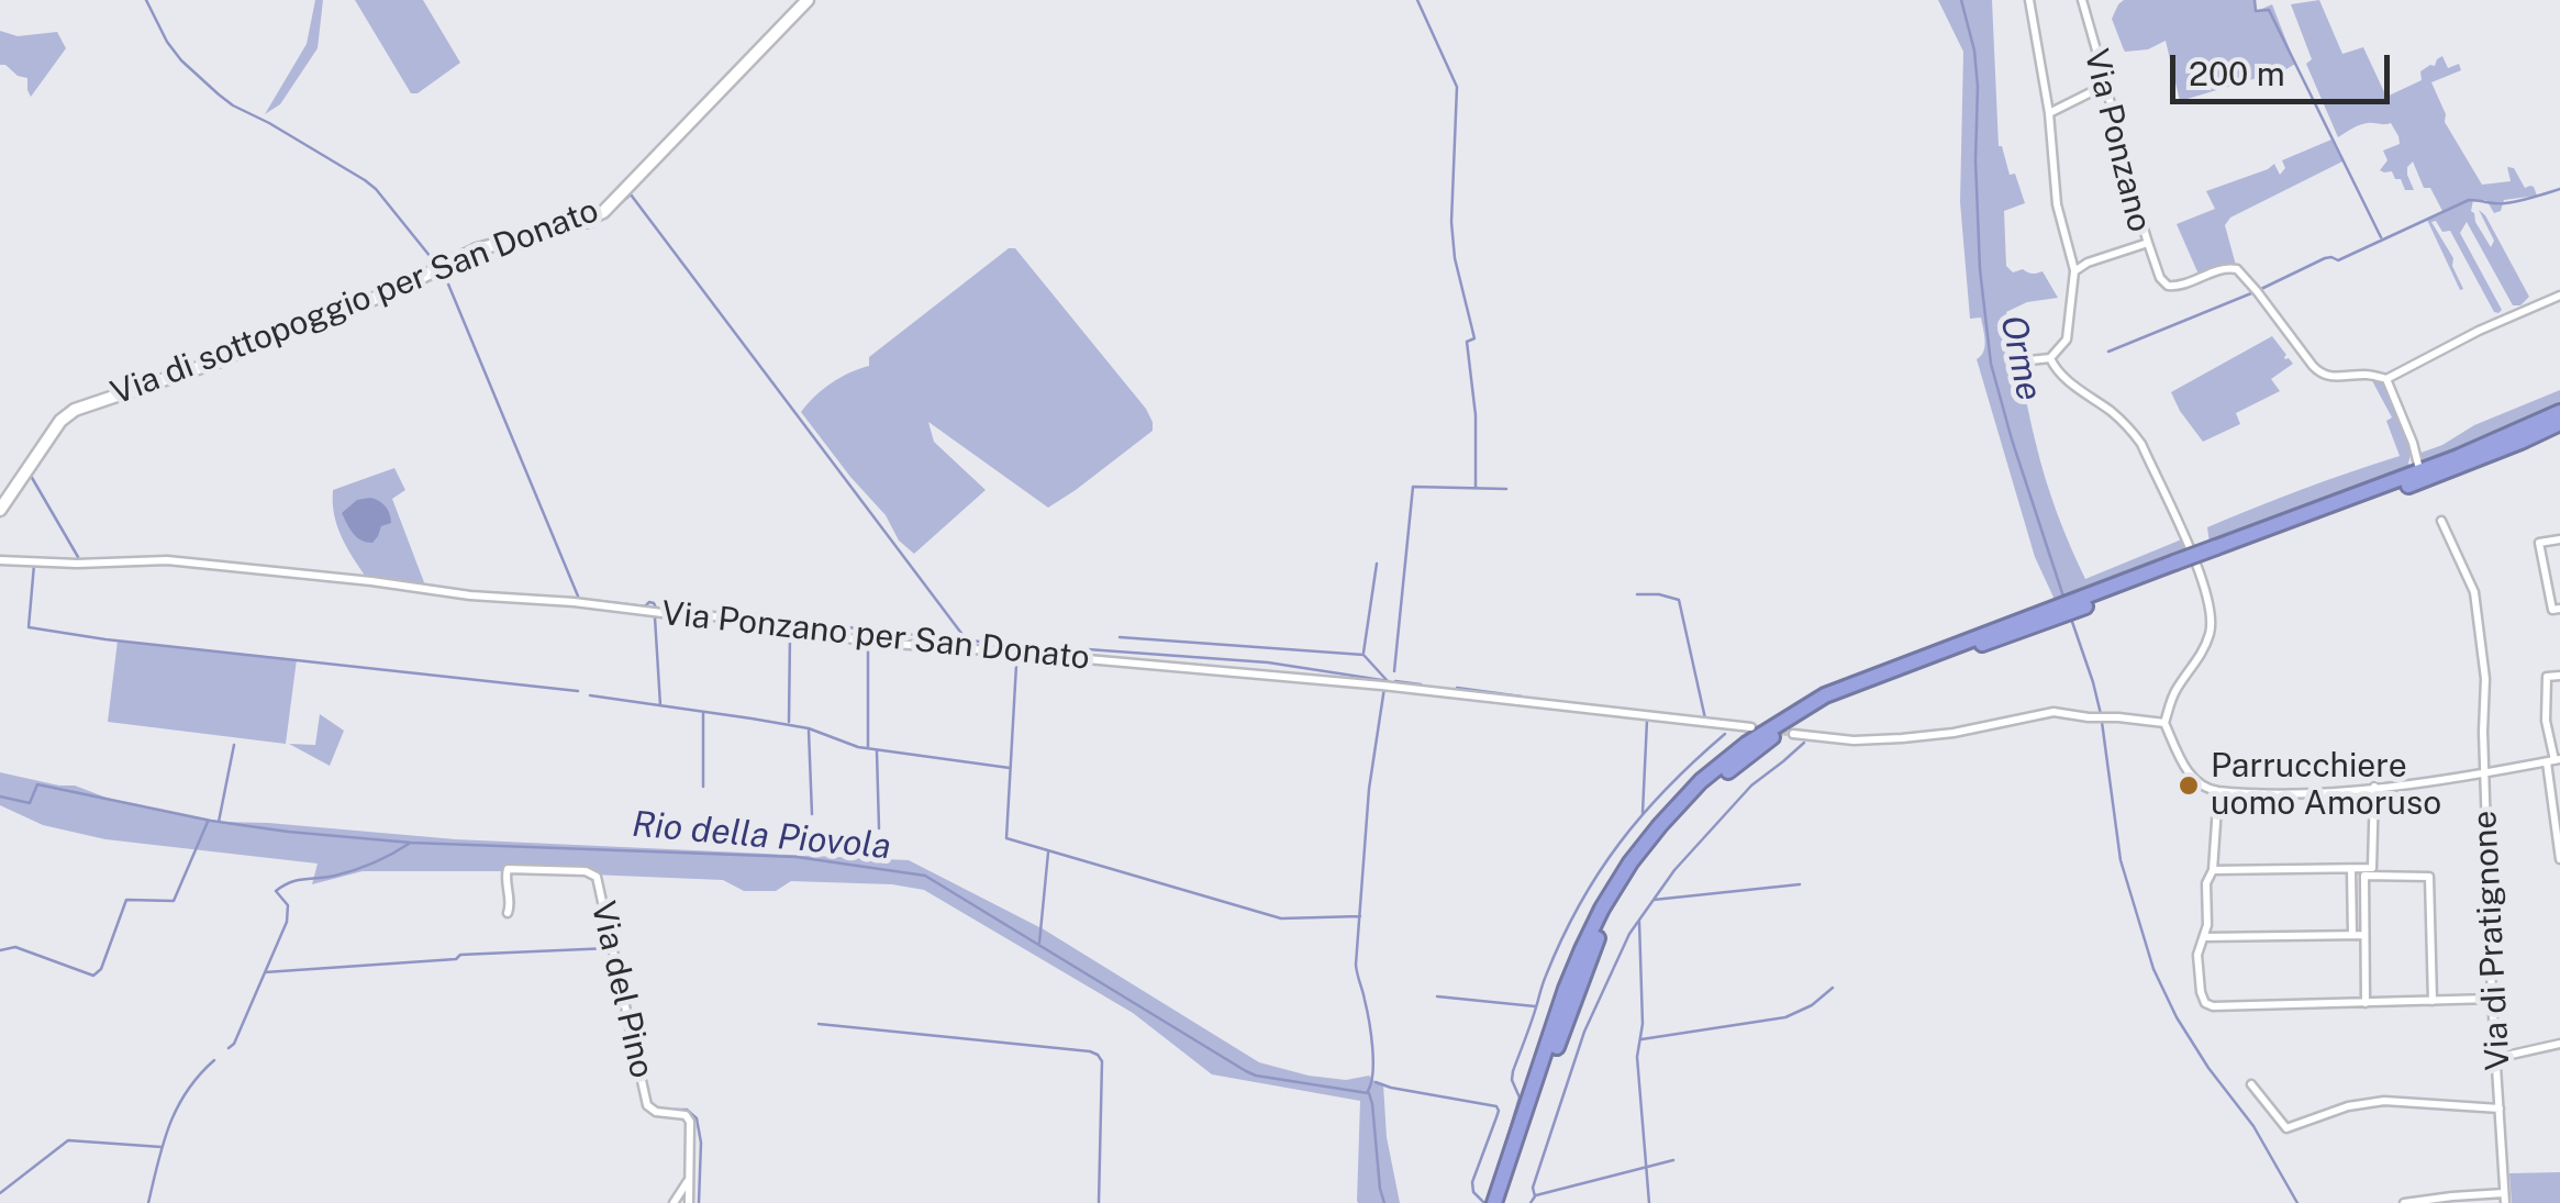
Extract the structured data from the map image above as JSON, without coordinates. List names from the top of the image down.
{
  "streets": {
    "street": [
      "Via Ponzano",
      "Via di sottopoggio per San Donato",
      "Via Ponzano per San Donato",
      "Via di Pratignone",
      "Via del Pino"
    ]
  },
  "water": ["Orme", "Rio della Piovola"],
  "places": ["Parrucchiere uomo Amoruso"],
  "scale_bar": "200 m"
}
